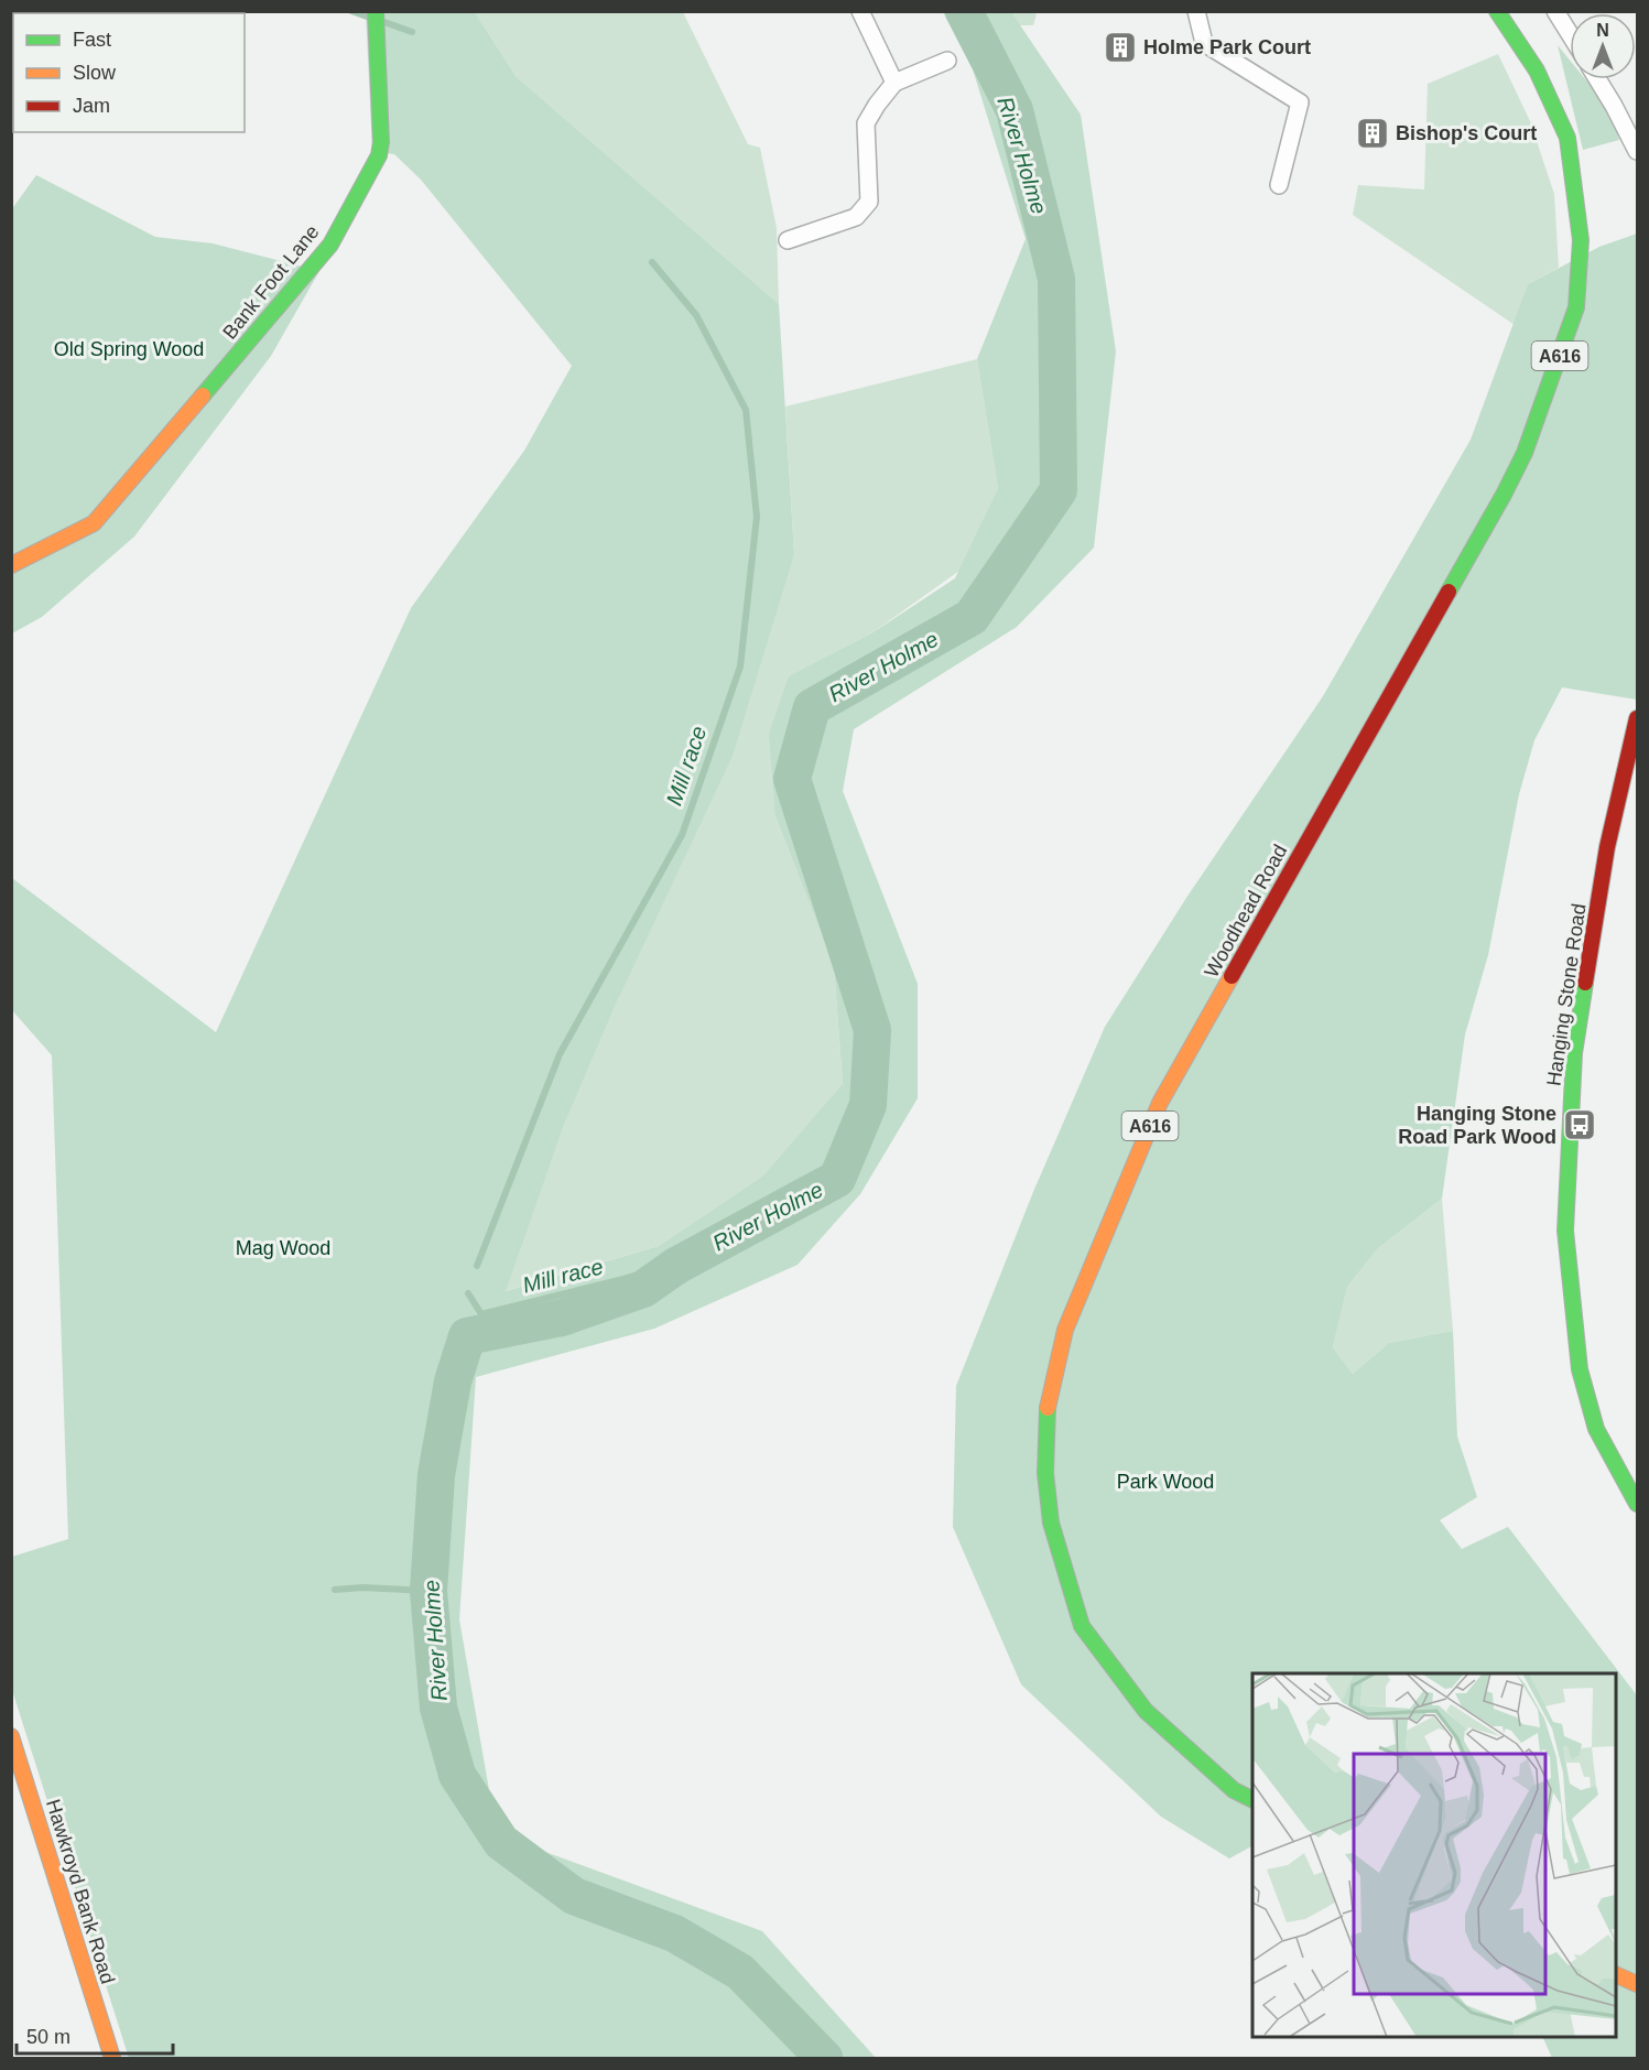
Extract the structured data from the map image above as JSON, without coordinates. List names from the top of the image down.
{
  "streets": {
    "main road": [
      "Bank Foot Lane",
      "A616",
      "Woodhead Road",
      "Hanging Stone Road",
      "Hawkroyd Bank Road"
    ]
  },
  "water": ["River Holme", "Mill race"],
  "parks": ["Old Spring Wood", "Mag Wood", "Park Wood"],
  "places": {
    "building": ["Holme Park Court", "Bishop's Court"],
    "bus stop": ["Hanging Stone Road Park Wood"]
  },
  "legend": ["Fast", "Slow", "Jam"],
  "scale_bar": "50 m",
  "north": "top"
}
